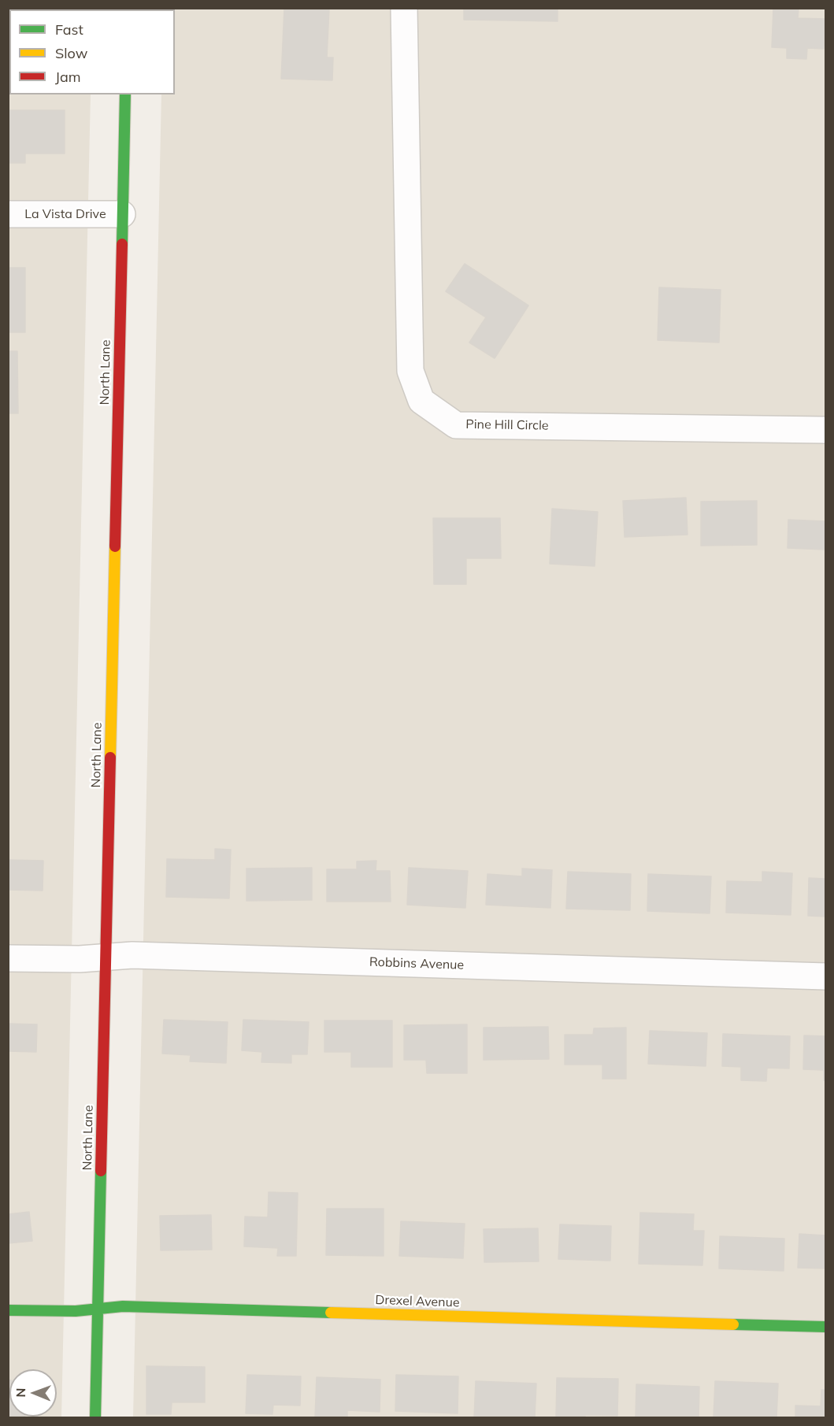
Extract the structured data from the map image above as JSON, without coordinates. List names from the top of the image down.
{
  "streets": {
    "street": [
      "La Vista Drive",
      "North Lane",
      "Pine Hill Circle",
      "Robbins Avenue",
      "Drexel Avenue"
    ]
  },
  "crossings": [
    ["La Vista Drive", "North Lane"],
    ["North Lane", "Robbins Avenue"],
    ["North Lane", "Drexel Avenue"]
  ],
  "legend": ["Fast", "Slow", "Jam"],
  "north": "left"
}
